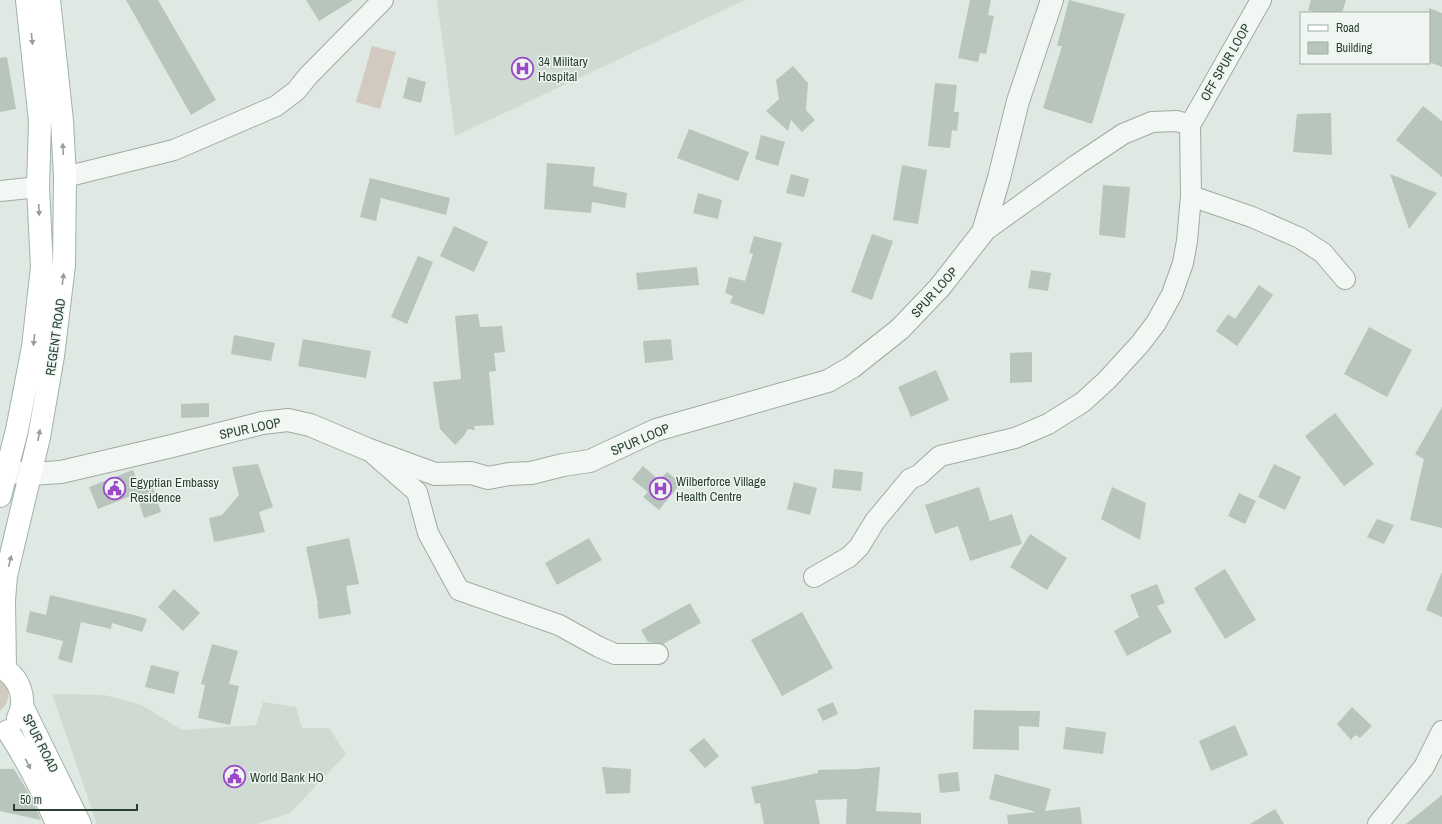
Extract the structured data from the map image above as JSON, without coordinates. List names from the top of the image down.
{
  "streets": {
    "main road": ["REGENT ROAD", "SPUR ROAD"],
    "street": ["OFF SPUR LOOP", "SPUR LOOP"]
  },
  "crossings": [
    ["SPUR LOOP", "REGENT ROAD"]
  ],
  "places": {
    "hospital": ["34 Military Hospital", "Wilberforce Village Health Centre"],
    "public building": ["Egyptian Embassy Residence", "World Bank HO"]
  },
  "legend": ["Road", "Building"],
  "scale_bar": "50 m"
}
